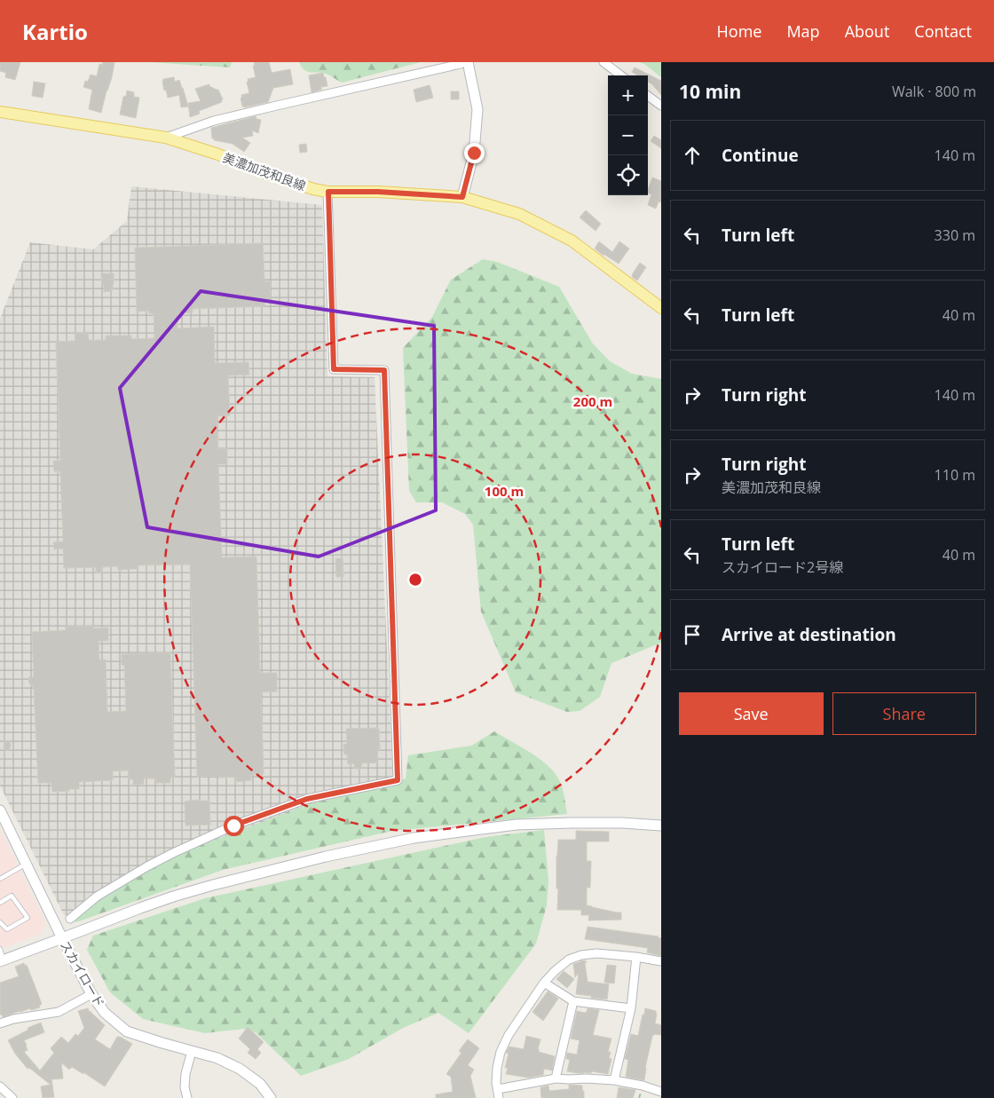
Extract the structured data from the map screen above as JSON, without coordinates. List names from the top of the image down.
{
  "streets": {
    "main road": ["美濃加茂和良線"],
    "street": ["スカイロード"]
  },
  "page": {
    "header": "Kartio",
    "nav": [
      "Home",
      "Map",
      "About",
      "Contact"
    ],
    "heading": ["10 min", "Walk · 800 m"],
    "map_buttons": ["+", "−"],
    "list": [
      ["Continue", "140 m"],
      ["Turn left", "330 m"],
      ["Turn left", "40 m"],
      ["Turn right", "140 m"],
      ["Turn right", "美濃加茂和良線", "110 m"],
      ["Turn left", "スカイロード2号線", "40 m"],
      "Arrive at destination"
    ],
    "buttons": ["Save", "Share"]
  },
  "rings": ["200 m", "100 m"]
}
